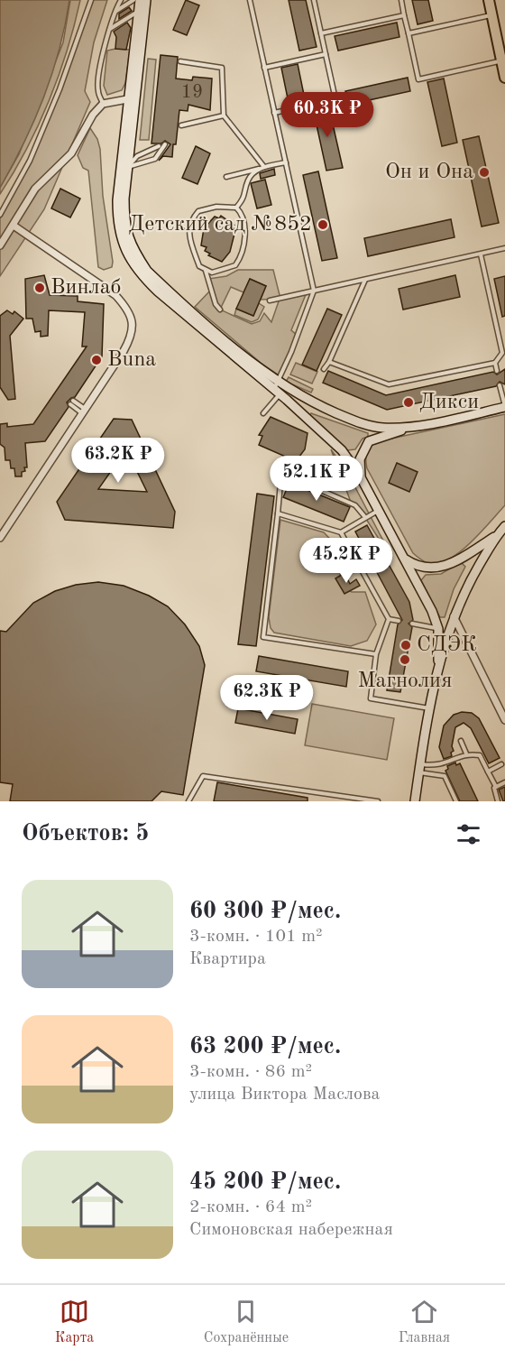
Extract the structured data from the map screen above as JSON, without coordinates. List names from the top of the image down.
{
  "places": [
    "Он и Она",
    "Детский сад №852",
    "Винлаб",
    "Buna",
    "Дикси",
    "СДЭК",
    "Магнолия"
  ],
  "house_numbers": ["19"],
  "page": {
    "price": [
      "60.3K ₽",
      "63.2K ₽",
      "52.1K ₽",
      "45.2K ₽",
      "62.3K ₽"
    ],
    "heading": "Объектов: 5",
    "list": [
      {
        "name": "60 300 ₽/мес.",
        "note": "3-комн. · 101 m² · Квартира"
      },
      {
        "name": "63 200 ₽/мес.",
        "note": "3-комн. · 86 m² · улица Виктора Маслова"
      },
      {
        "name": "45 200 ₽/мес.",
        "note": "2-комн. · 64 m² · Симоновская набережная"
      }
    ],
    "tabs": ["Карта", "Сохранённые", "Главная"]
  }
}
